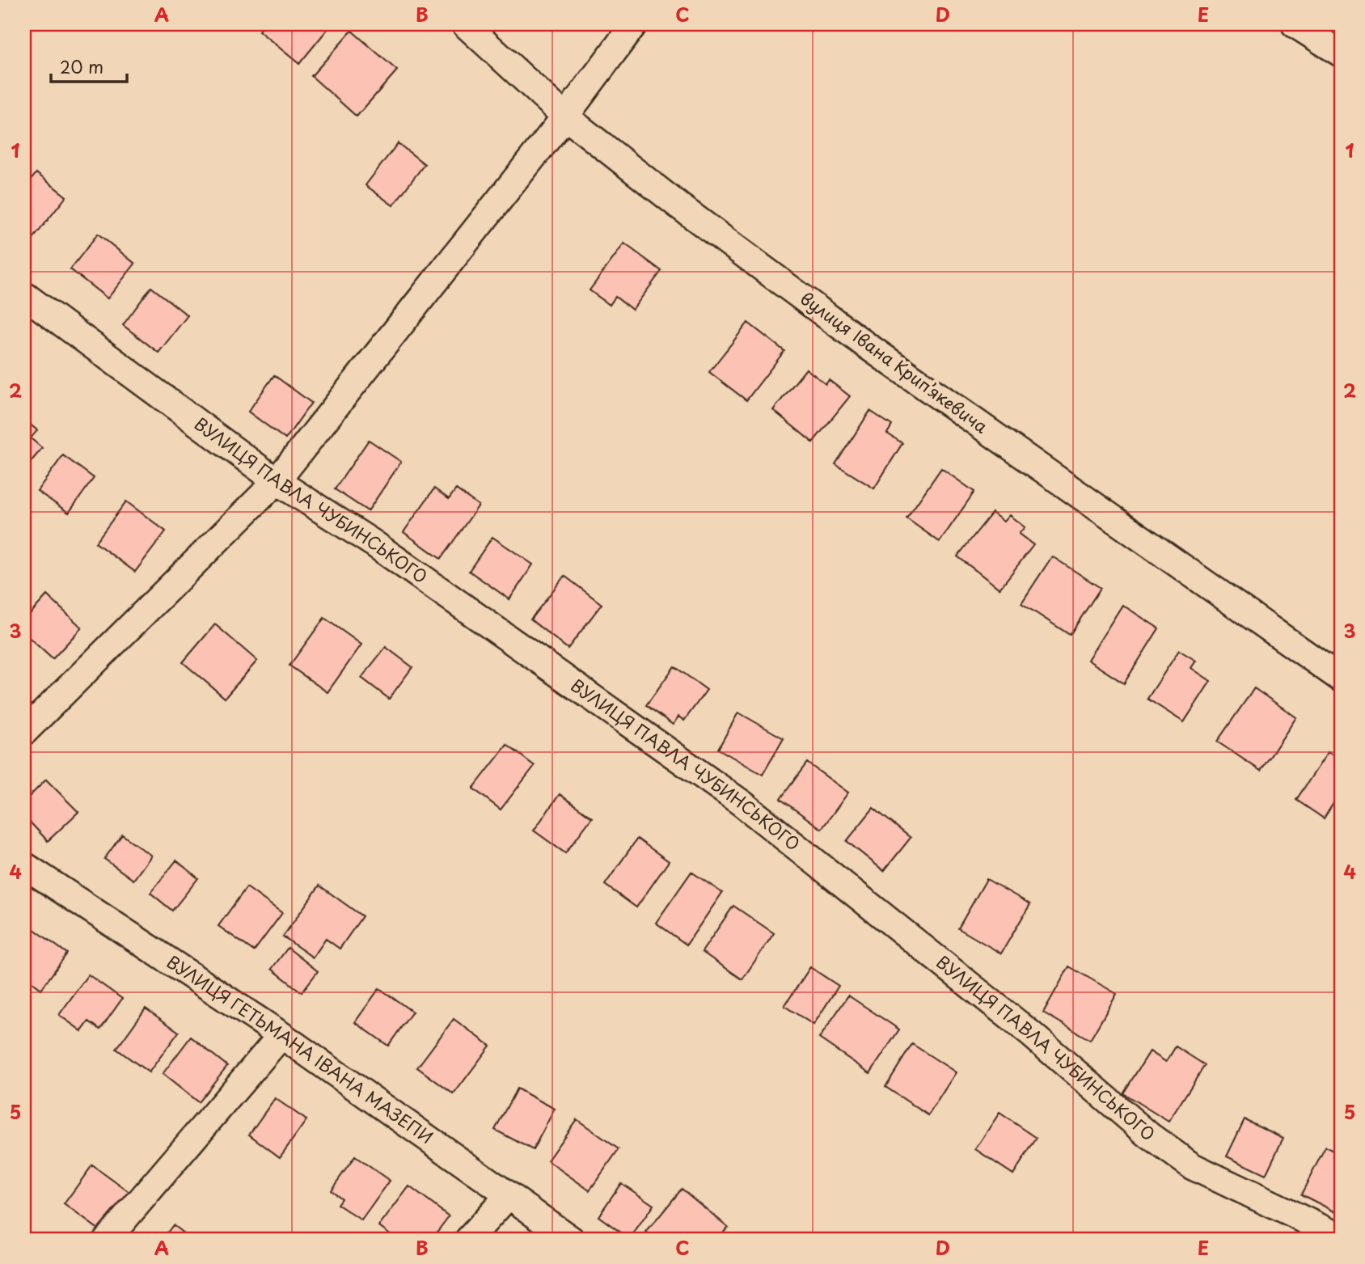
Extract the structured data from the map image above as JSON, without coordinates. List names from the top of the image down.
{
  "streets": {
    "street": ["вулиця Івана Крипʼякевича", "ВУЛИЦЯ ПАВЛА ЧУБИНСЬКОГО", "ВУЛИЦЯ ГЕТЬМАНА ІВАНА МАЗЕПИ"]
  },
  "scale_bar": "20 m",
  "grid": {
    "columns": [
      "A",
      "B",
      "C",
      "D",
      "E"
    ],
    "rows": [
      "1",
      "2",
      "3",
      "4",
      "5"
    ]
  }
}
